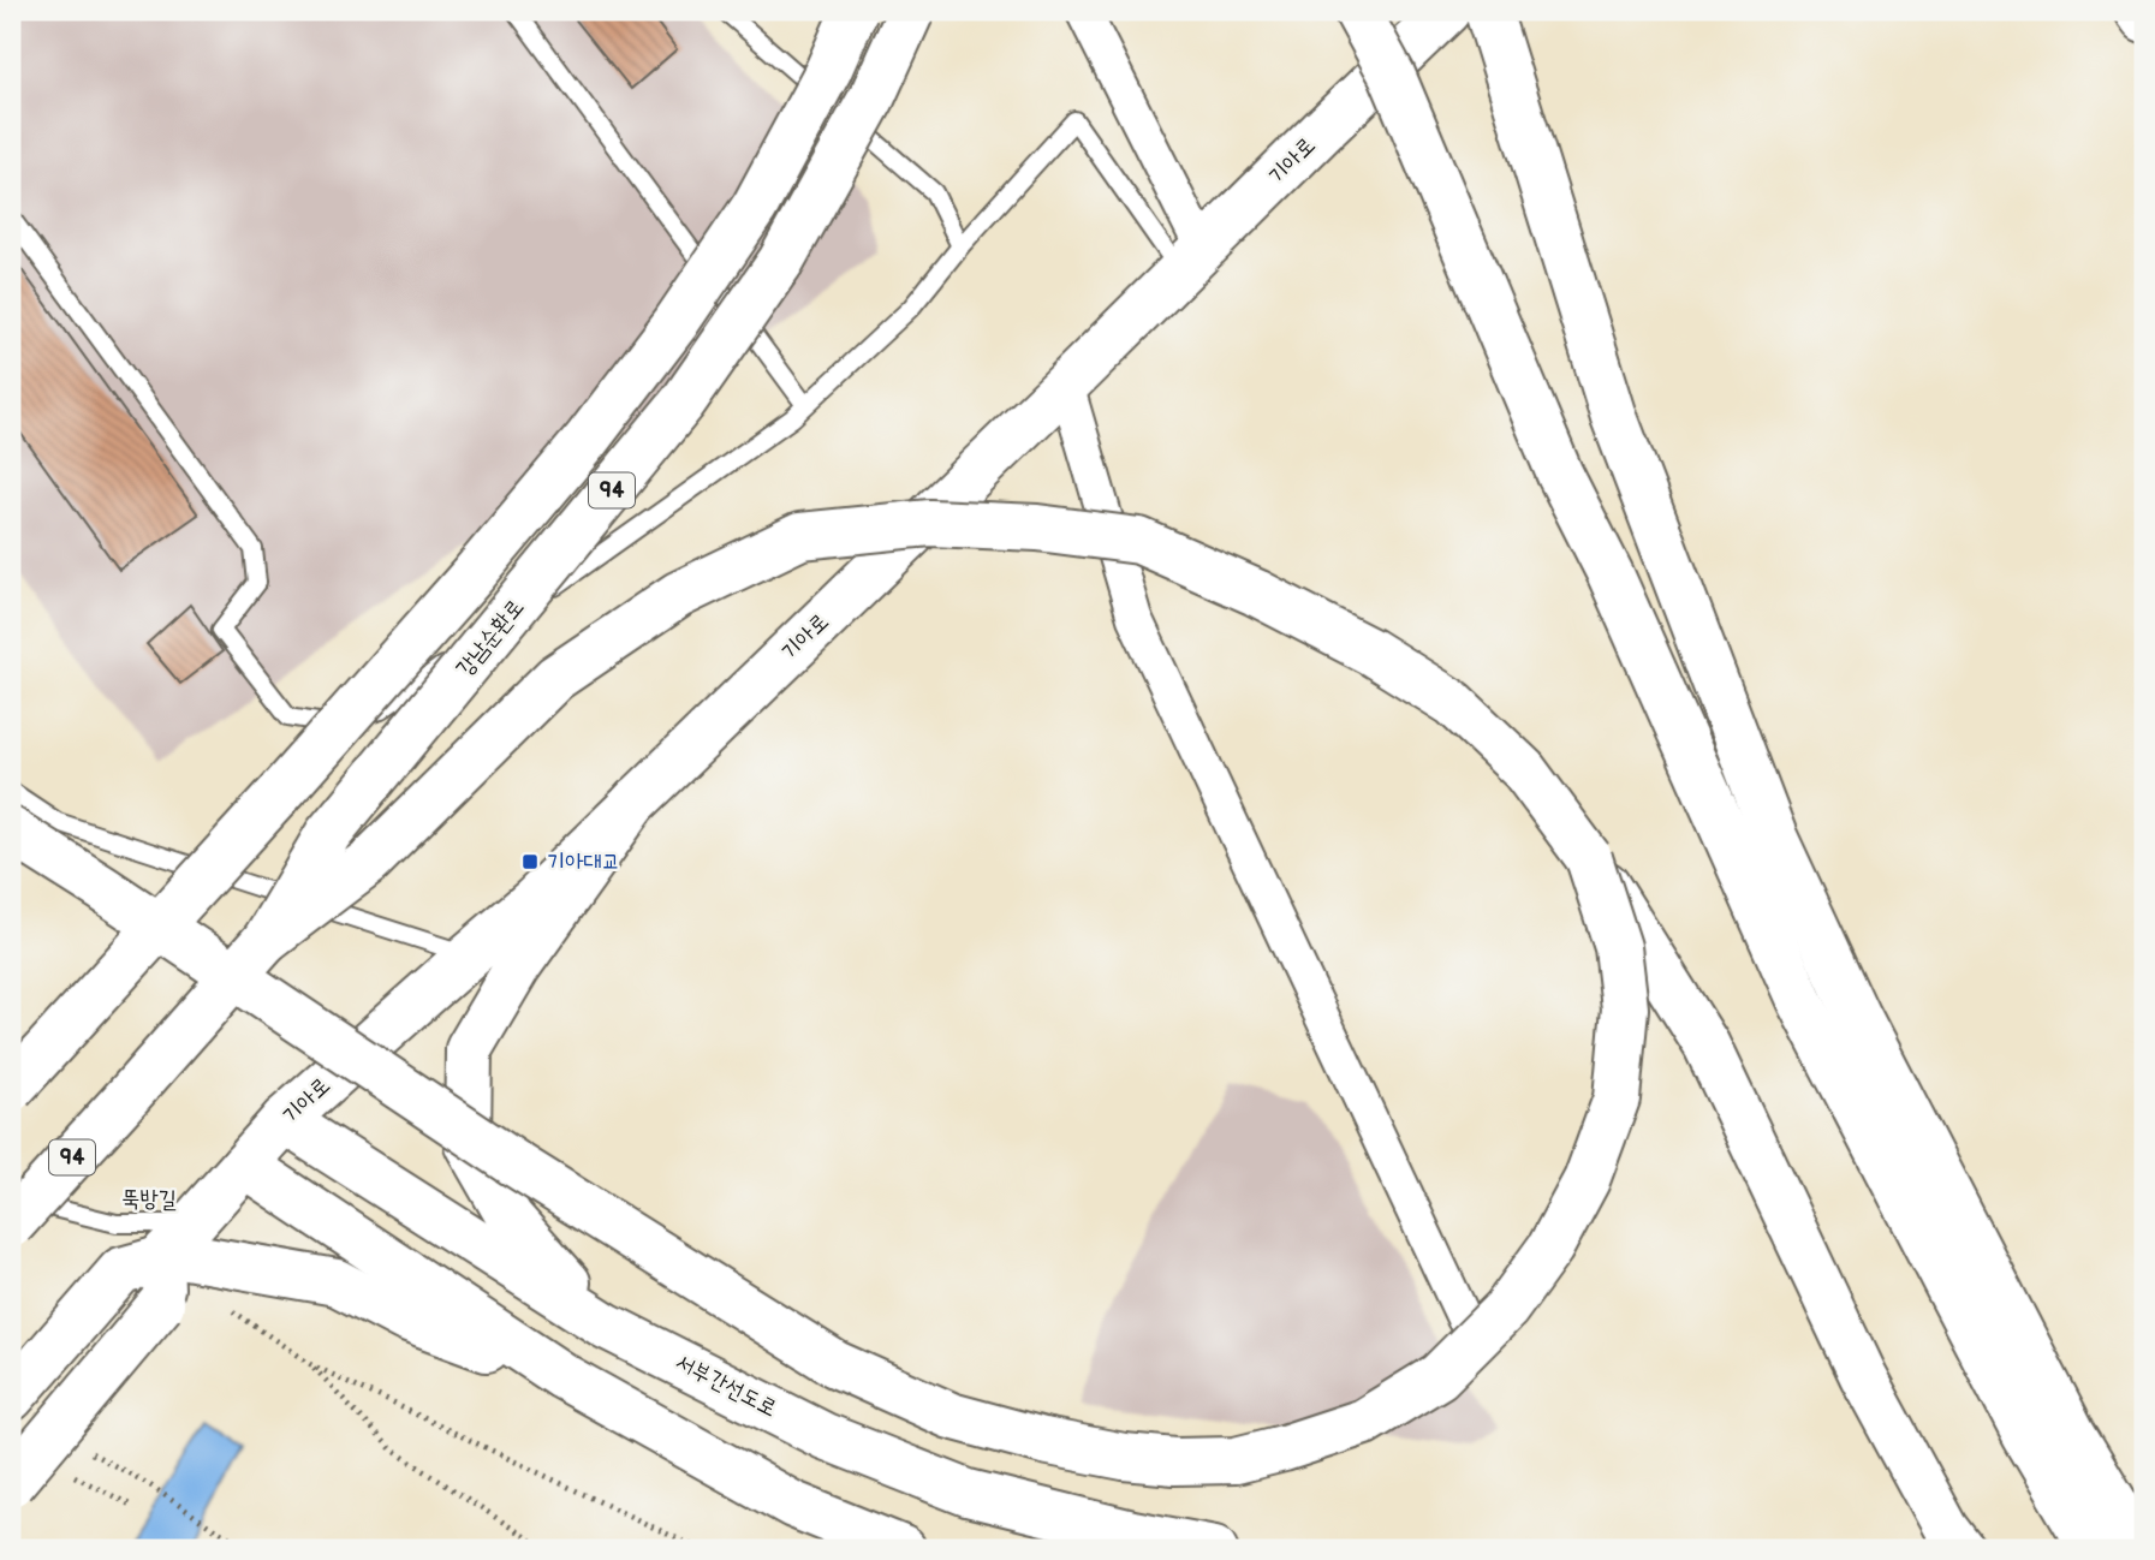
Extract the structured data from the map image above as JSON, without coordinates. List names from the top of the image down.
{
  "streets": {
    "main road": [
      "기아로",
      "94",
      "강남순환로",
      "서부간선도로"
    ],
    "lane": ["뚝방길"]
  },
  "crossings": [
    ["기아로", "뚝방길"],
    ["기아로", "서부간선도로"]
  ],
  "places": {
    "transit": ["기아대교"]
  }
}
